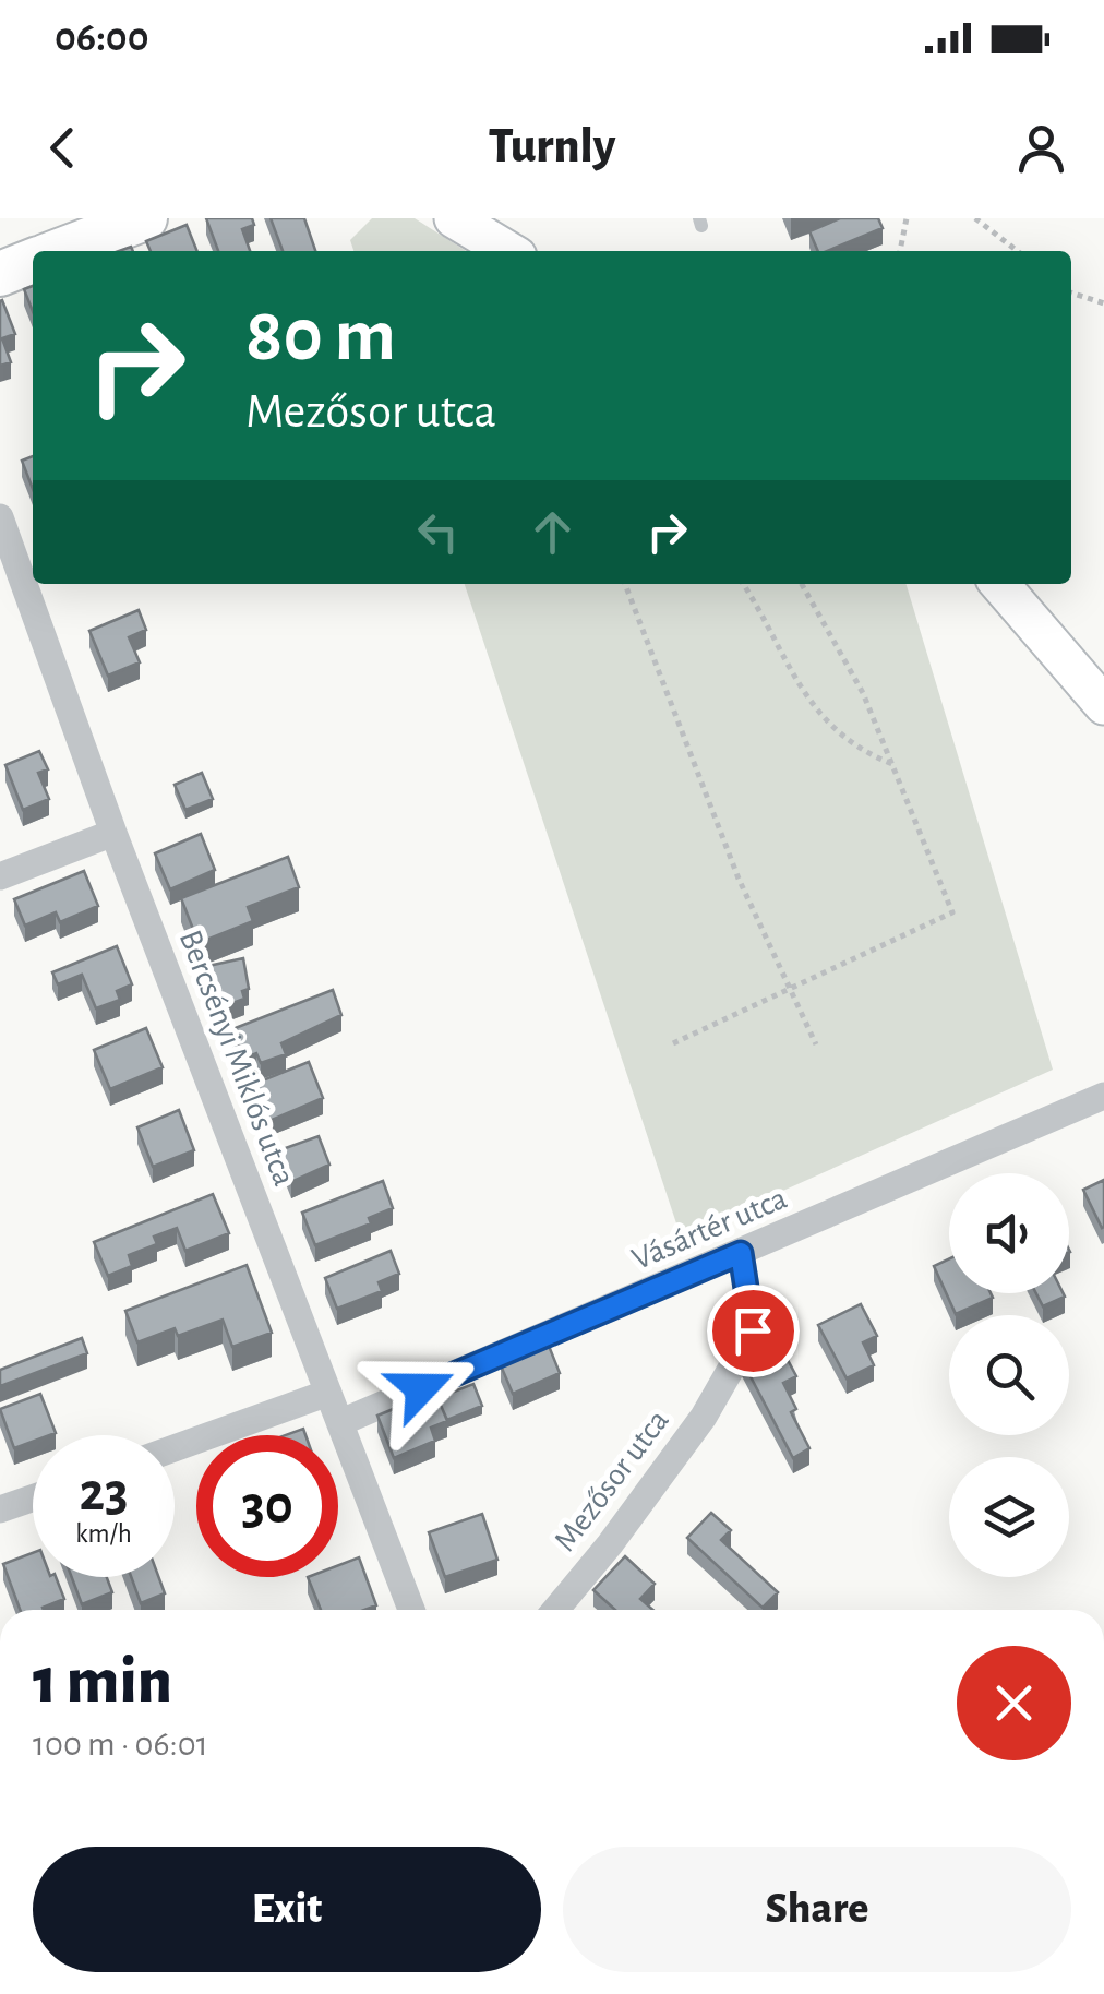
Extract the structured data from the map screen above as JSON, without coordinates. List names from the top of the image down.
{
  "streets": {
    "street": ["Bercsényi Miklós utca", "Vásártér utca", "Mezősor utca"]
  },
  "crossings": [
    ["Bercsényi Miklós utca", "Vásártér utca"],
    ["Vásártér utca", "Mezősor utca"]
  ],
  "page": {
    "status": "06:00",
    "header": "Turnly",
    "turn": ["80 m", "Mezősor utca"],
    "speed": "23 km/h",
    "limit": "30",
    "heading": ["1 min", "100 m · 06:01"],
    "buttons": ["Exit", "Share"]
  }
}
